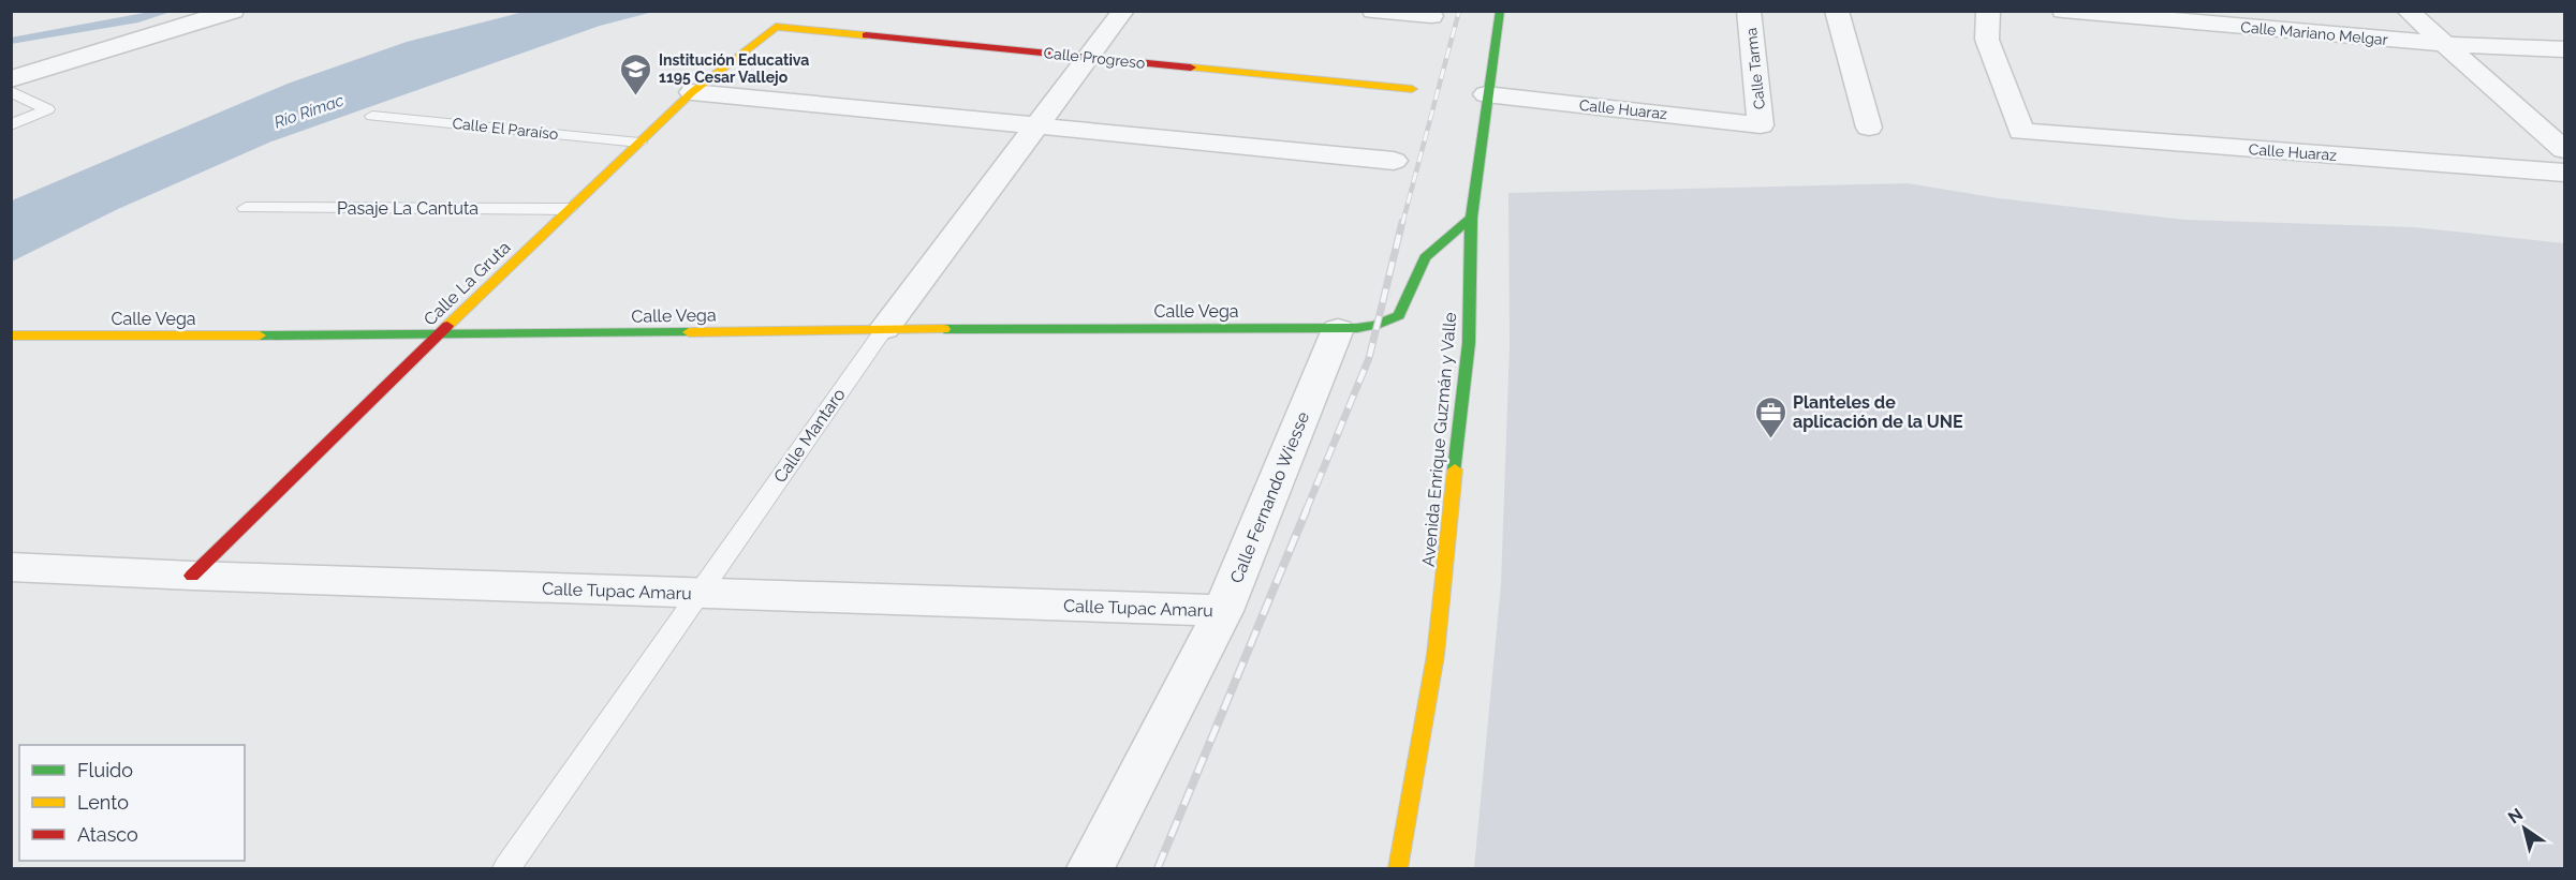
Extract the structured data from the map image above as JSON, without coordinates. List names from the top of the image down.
{
  "streets": {
    "street": [
      "Calle Mariano Melgar",
      "Calle Progreso",
      "Calle Tarma",
      "Calle Huaraz",
      "Calle La Gruta",
      "Calle Vega",
      "Calle Mantaro",
      "Avenida Enrique Guzmán y Valle",
      "Calle Fernando Wiesse",
      "Calle Tupac Amaru"
    ],
    "lane": ["Calle El Paraíso", "Pasaje La Cantuta"]
  },
  "crossings": [
    ["Calle Progreso", "Calle La Gruta"],
    ["Calle Progreso", "Calle Mantaro"],
    ["Calle Tarma", "Calle Huaraz"],
    ["Calle Huaraz", "Avenida Enrique Guzmán y Valle"],
    ["Calle El Paraíso", "Calle La Gruta"],
    ["Pasaje La Cantuta", "Calle La Gruta"],
    ["Calle La Gruta", "Calle Vega"],
    ["Calle La Gruta", "Calle Tupac Amaru"],
    ["Calle Vega", "Calle Mantaro"],
    ["Calle Vega", "Avenida Enrique Guzmán y Valle"],
    ["Calle Vega", "Calle Fernando Wiesse"],
    ["Calle Mantaro", "Calle Tupac Amaru"],
    ["Calle Fernando Wiesse", "Calle Tupac Amaru"]
  ],
  "water": ["Río Rímac"],
  "places": {
    "school or university": ["Institución Educativa 1195 Cesar Vallejo"],
    "office": ["Planteles de aplicación de la UNE"]
  },
  "legend": ["Fluido", "Lento", "Atasco"],
  "north": "top left"
}
